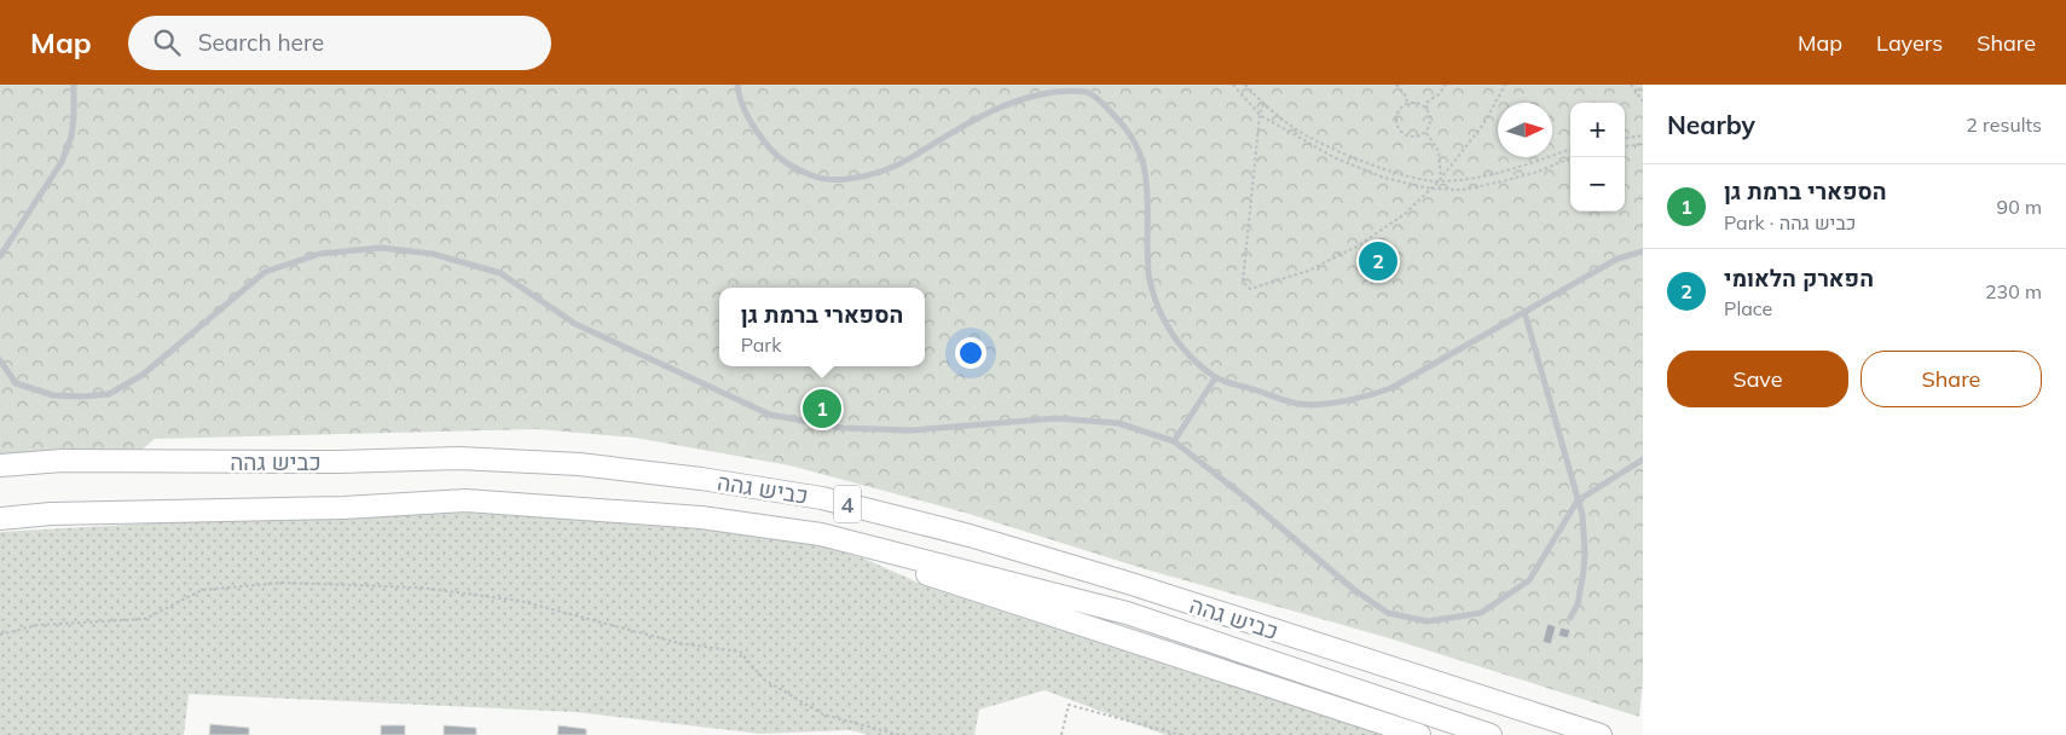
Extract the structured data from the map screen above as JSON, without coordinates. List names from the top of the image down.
{
  "streets": {
    "highway": ["כביש גהה", "4"]
  },
  "north": "right",
  "page": {
    "header": "Map",
    "search": "Search here",
    "nav": ["Map", "Layers", "Share"],
    "heading": ["Nearby", "2 results"],
    "map_buttons": ["+", "−"],
    "list": [
      {
        "mark": "1",
        "name": "הספארי ברמת גן",
        "note": "Park · כביש גהה",
        "value": "90 m"
      },
      {
        "mark": "2",
        "name": "הפארק הלאומי",
        "note": "Place",
        "value": "230 m"
      }
    ],
    "pins": ["2", "1"],
    "popup": ["הספארי ברמת גן", "Park"],
    "buttons": ["Save", "Share"]
  }
}
